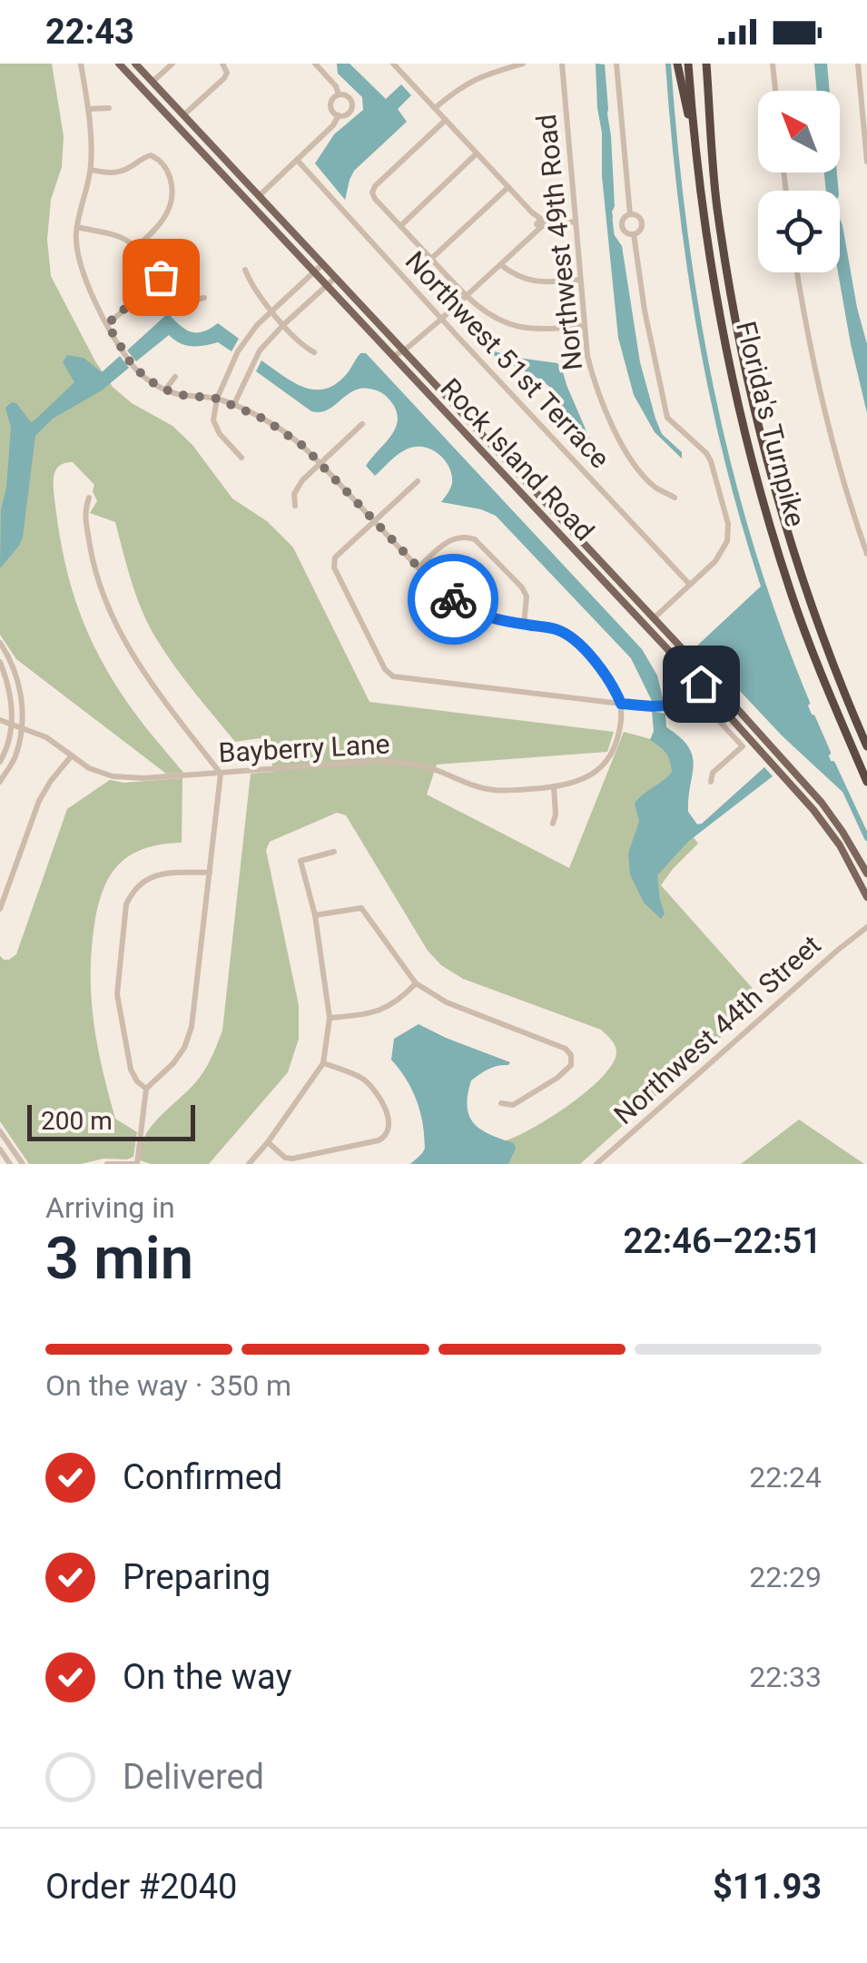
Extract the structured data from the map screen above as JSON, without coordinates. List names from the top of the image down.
{
  "streets": {
    "highway": ["Florida's Turnpike"],
    "main road": ["Rock Island Road"],
    "street": [
      "Northwest 49th Road",
      "Northwest 51st Terrace",
      "Bayberry Lane",
      "Northwest 44th Street"
    ]
  },
  "scale_bar": "200 m",
  "north": "top left",
  "page": {
    "status": "22:43",
    "scale": "200 m",
    "heading": ["3 min", "Arriving in", "22:46–22:51"],
    "panel": ["Order #2040", "$11.93"],
    "bar": "On the way · 350 m",
    "list": [
      ["Confirmed", "22:24"],
      ["Preparing", "22:29"],
      ["On the way", "22:33"],
      "Delivered"
    ]
  }
}
